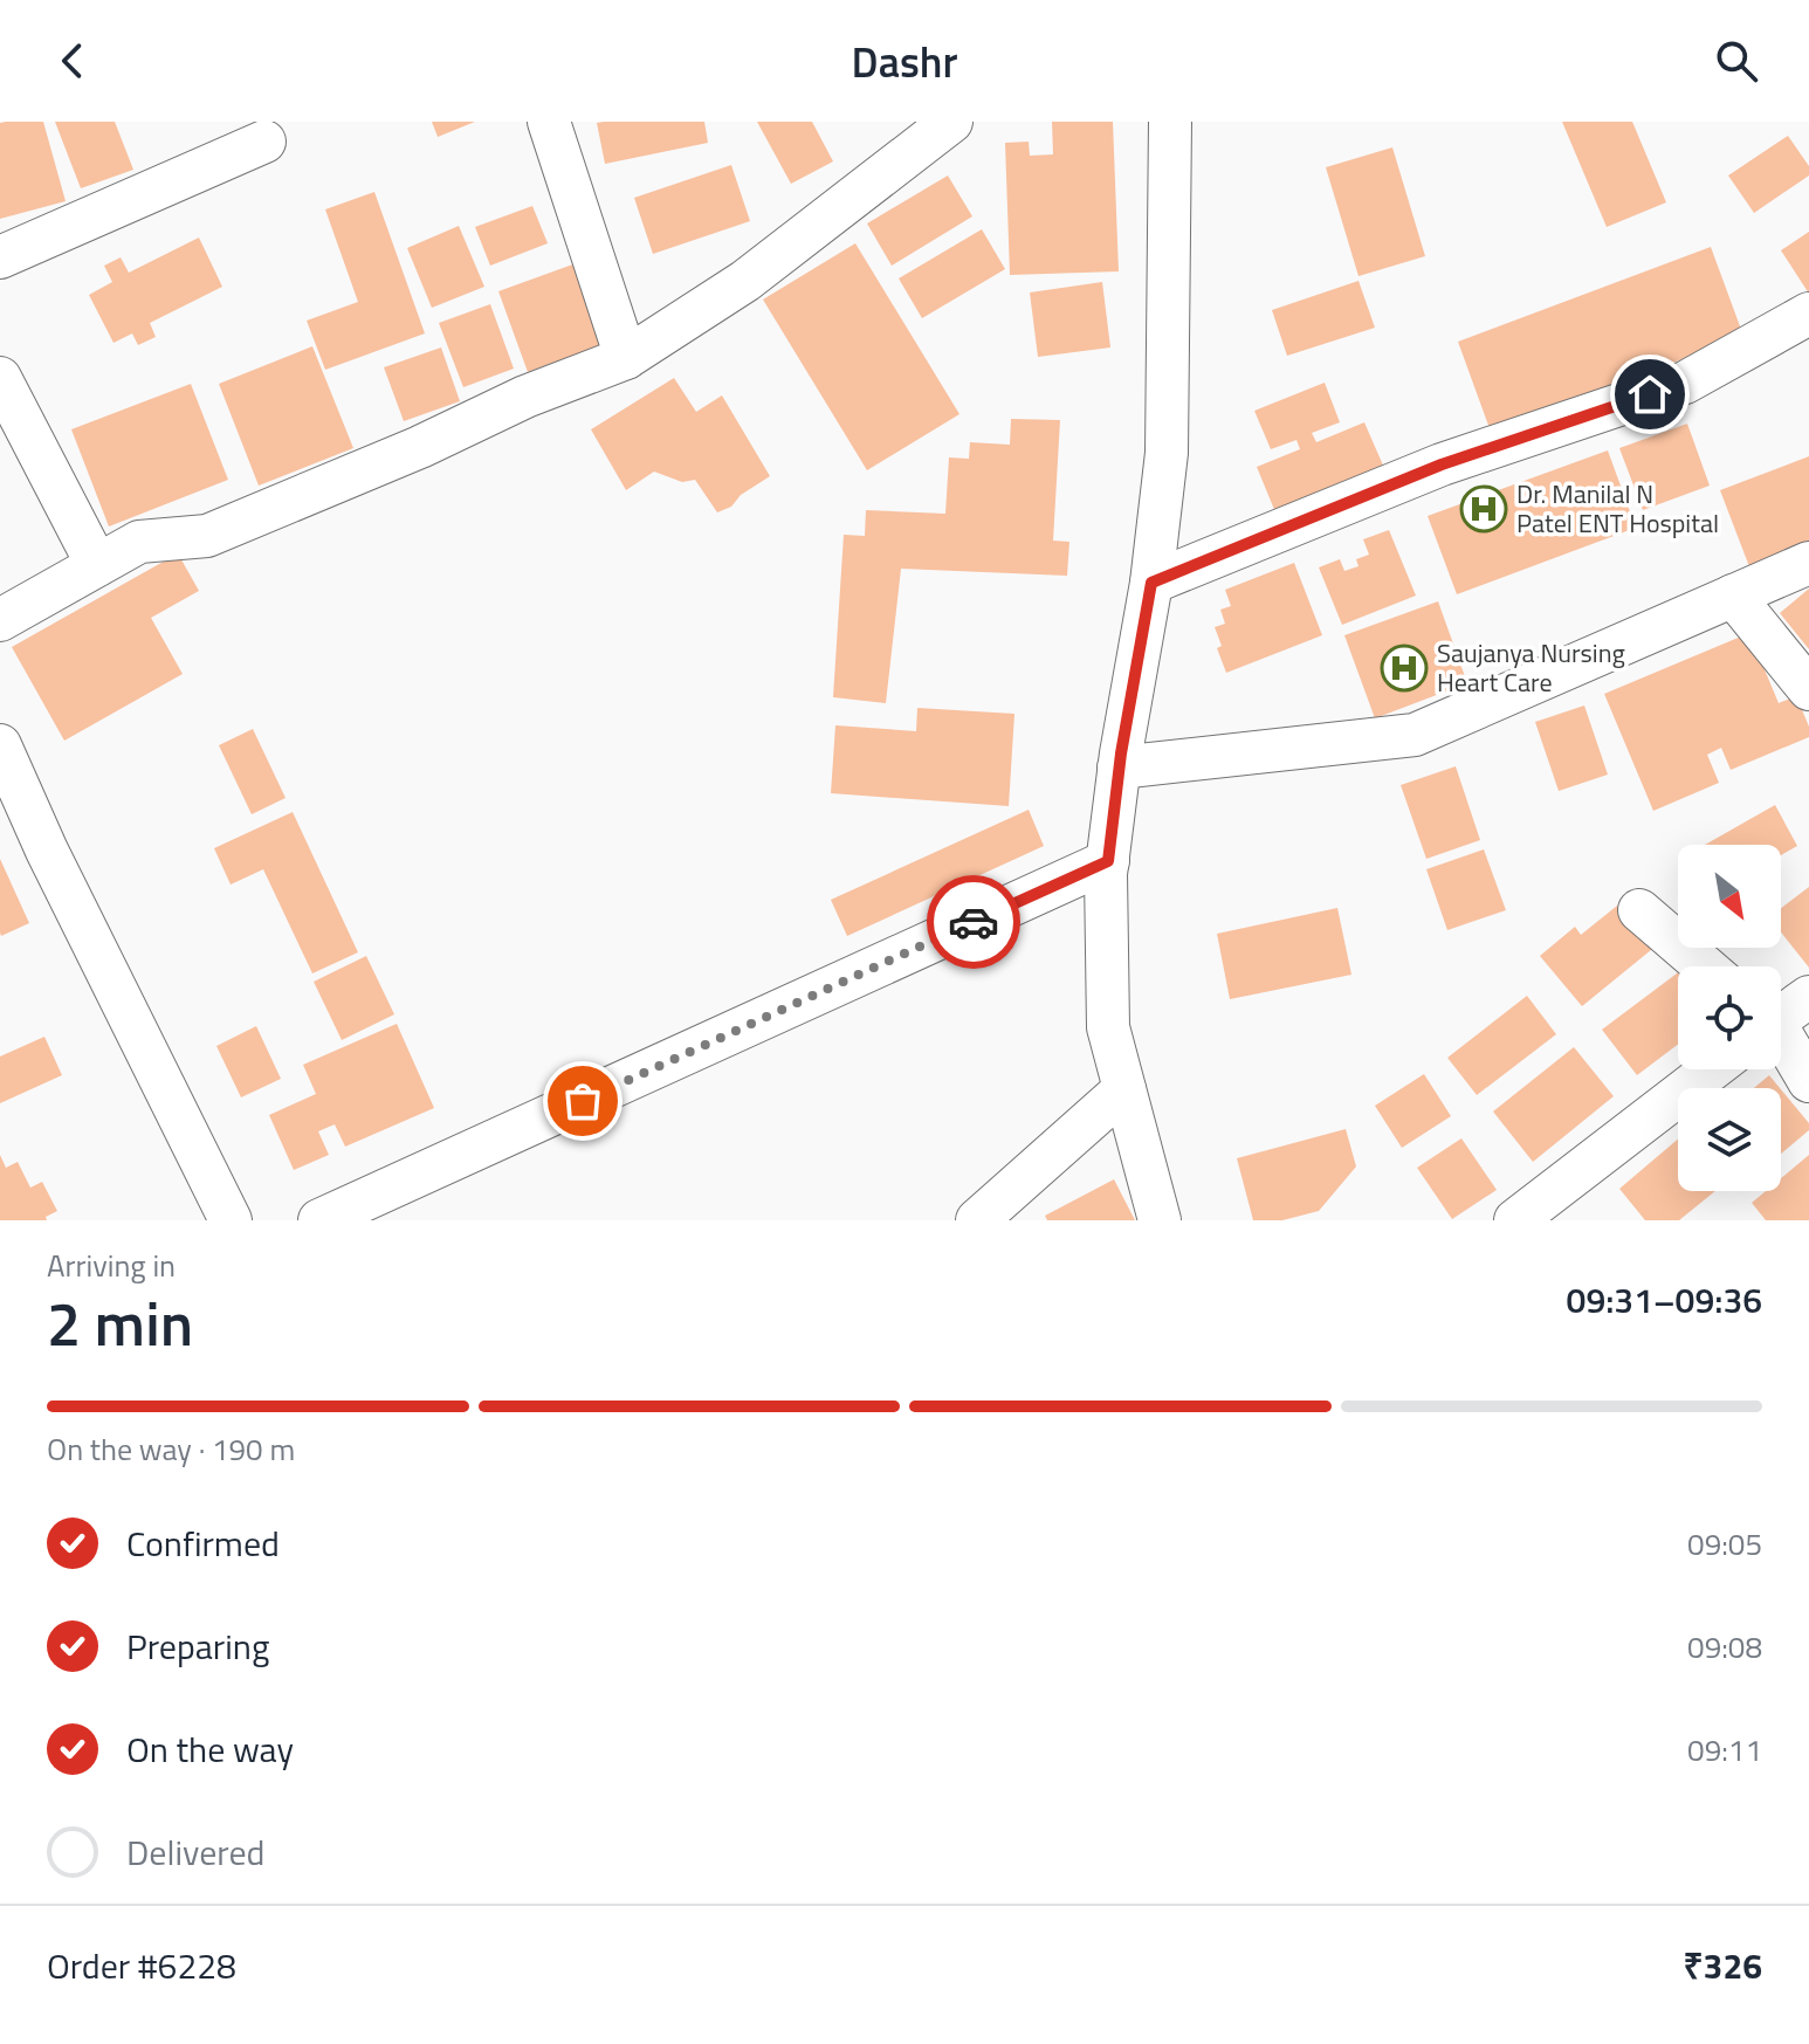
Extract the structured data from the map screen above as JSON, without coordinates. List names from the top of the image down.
{
  "places": {
    "hospital": ["Dr. Manilal N Patel ENT Hospital", "Saujanya Nursing Heart Care"]
  },
  "north": "bottom right",
  "page": {
    "header": "Dashr",
    "heading": ["2 min", "Arriving in", "09:31–09:36"],
    "panel": ["Order #6228", "₹326"],
    "bar": "On the way · 190 m",
    "list": [
      ["Confirmed", "09:05"],
      ["Preparing", "09:08"],
      ["On the way", "09:11"],
      "Delivered"
    ]
  }
}
